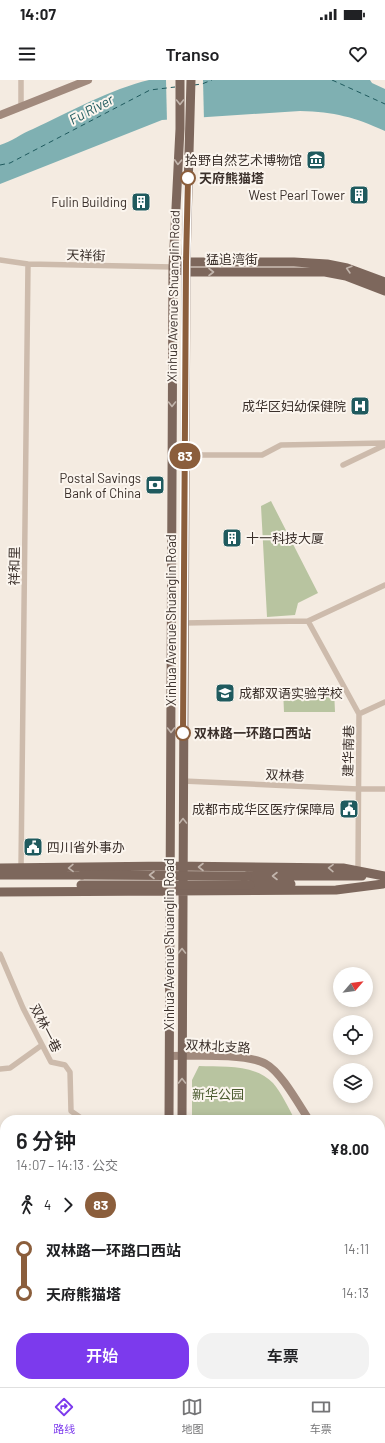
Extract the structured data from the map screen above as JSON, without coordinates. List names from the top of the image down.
{
  "streets": {
    "main road": ["猛追湾街", "Xinhua Avenue Shuanglin Road"],
    "street": [
      "天祥街",
      "祥和里",
      "建华南巷",
      "双林巷",
      "双林一巷",
      "双林北支路"
    ]
  },
  "crossings": [
    ["天祥街", "猛追湾街"],
    ["天祥街", "Xinhua Avenue Shuanglin Road"],
    ["天祥街", "祥和里"],
    ["猛追湾街", "Xinhua Avenue Shuanglin Road"],
    ["Xinhua Avenue Shuanglin Road", "双林巷"],
    ["Xinhua Avenue Shuanglin Road", "双林北支路"],
    ["建华南巷", "双林巷"]
  ],
  "water": ["Fu River"],
  "parks": ["新华公园"],
  "places": {
    "museum": ["拾野自然艺术博物馆"],
    "other": ["天府熊猫塔", "双林路一环路口西站"],
    "building": ["West Pearl Tower", "Fulin Building", "十一科技大厦"],
    "hospital": ["成华区妇幼保健院"],
    "bank": ["Postal Savings Bank of China"],
    "school or university": ["成都双语实验学校"],
    "public building": ["成都市成华区医疗保障局", "四川省外事办"]
  },
  "lines": ["bus line 83"],
  "north": "top right",
  "page": {
    "status": "14:07",
    "header": "Transo",
    "on_map": "83",
    "heading": ["6 分钟", "14:07 – 14:13 · 公交", "¥8.00"],
    "legs": ["4", "83"],
    "list": [
      {
        "name": "双林路一环路口西站",
        "value": "14:11"
      },
      {
        "name": "天府熊猫塔",
        "value": "14:13"
      }
    ],
    "buttons": ["开始", "车票"],
    "tabs": ["路线", "地图", "车票"]
  }
}
